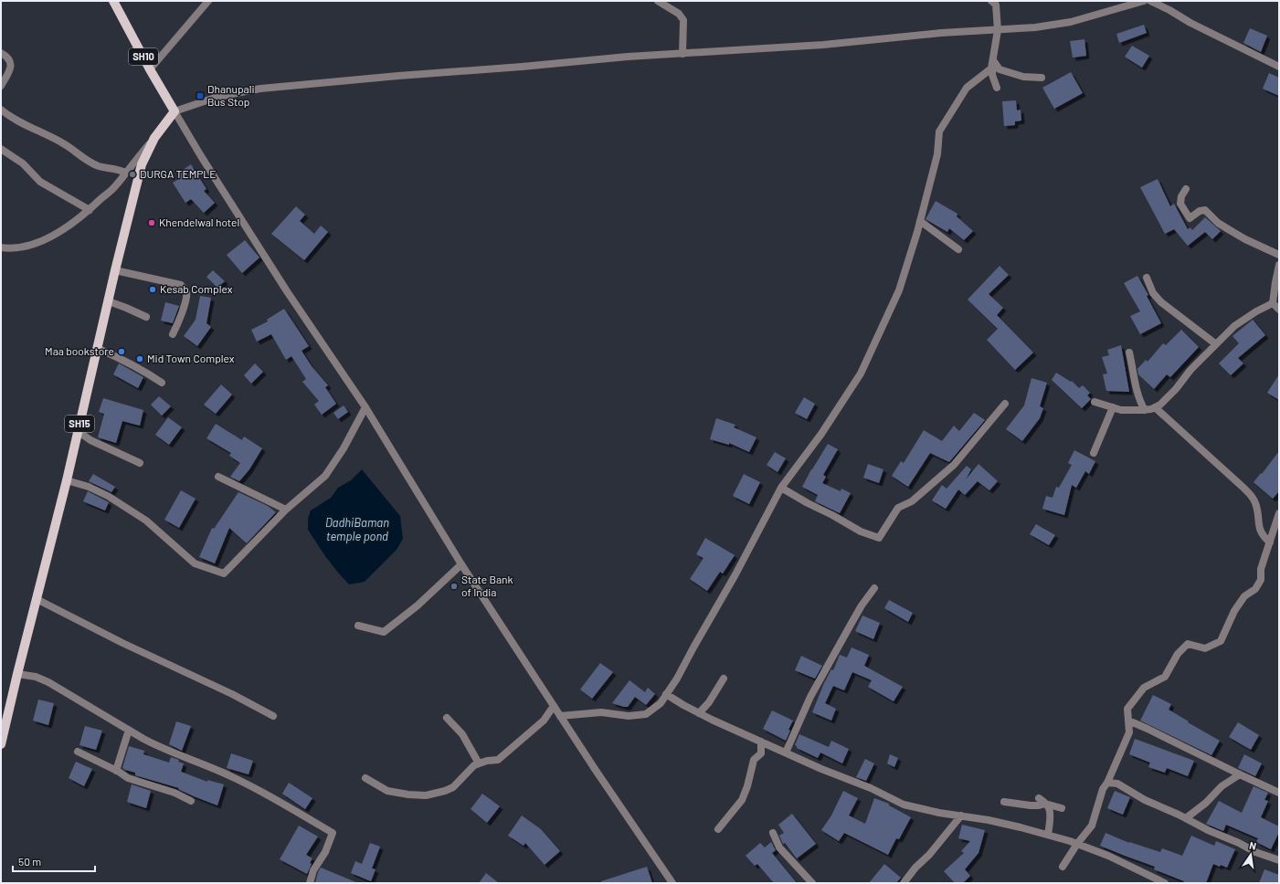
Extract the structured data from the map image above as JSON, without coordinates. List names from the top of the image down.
{
  "streets": {
    "main road": ["SH10", "SH15"]
  },
  "crossings": [
    ["SH10", "SH15"]
  ],
  "water": ["DadhiBaman temple pond"],
  "places": {
    "transit": ["Dhanupali Bus Stop"],
    "other": [
      "DURGA TEMPLE",
      "Khendelwal hotel",
      "Kesab Complex",
      "Maa bookstore",
      "Mid Town Complex",
      "State Bank of India"
    ]
  },
  "scale_bar": "50 m",
  "north": "top"
}
